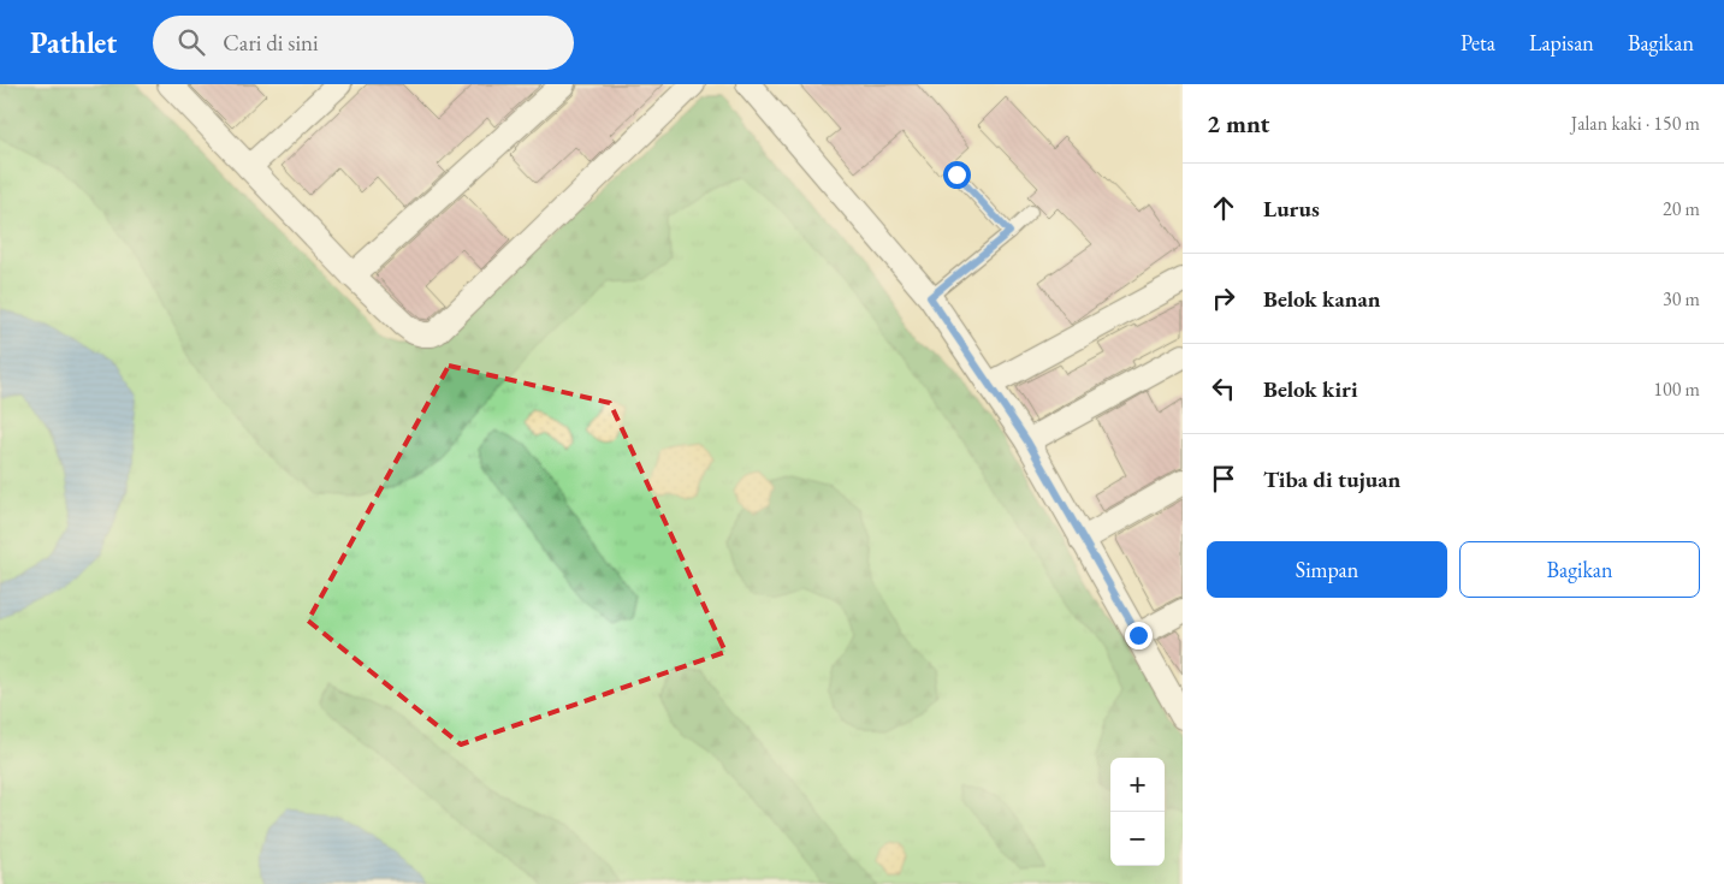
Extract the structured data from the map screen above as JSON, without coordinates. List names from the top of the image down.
{
  "page": {
    "header": "Pathlet",
    "search": "Cari di sini",
    "nav": ["Peta", "Lapisan", "Bagikan"],
    "heading": ["2 mnt", "Jalan kaki · 150 m"],
    "list": [
      ["Lurus", "20 m"],
      ["Belok kanan", "30 m"],
      ["Belok kiri", "100 m"],
      "Tiba di tujuan"
    ],
    "buttons": ["Simpan", "Bagikan"],
    "map_buttons": ["+", "−"]
  }
}
